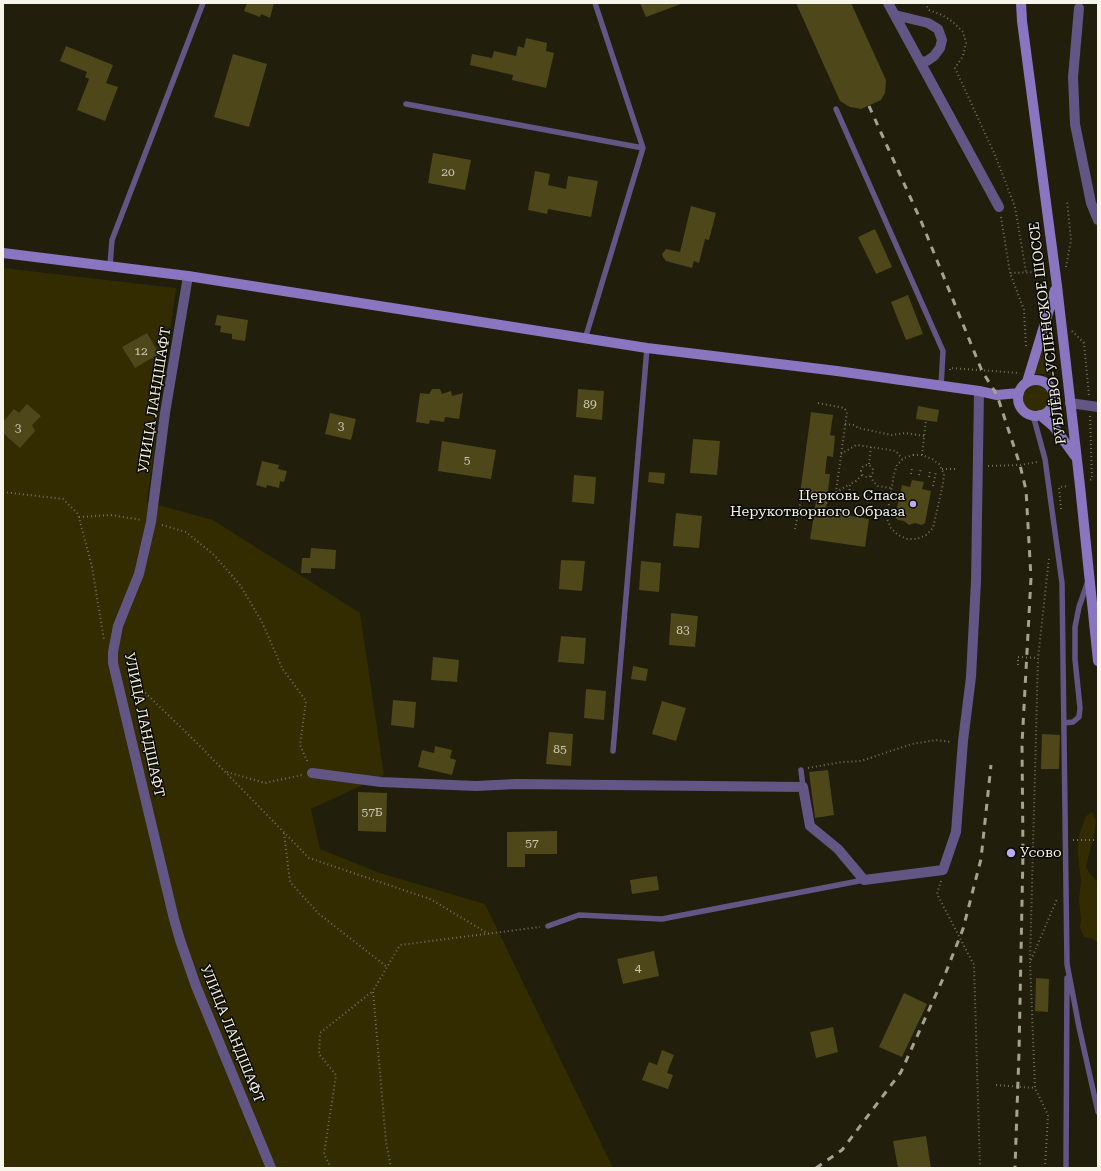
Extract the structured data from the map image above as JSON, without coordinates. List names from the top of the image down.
{
  "streets": {
    "street": ["РУБЛЁВО-УСПЕНСКОЕ ШОССЕ", "УЛИЦА ЛАНДШАФТ"]
  },
  "places": ["Церковь Спаса Нерукотворного Образа", "Усово"],
  "house_numbers": [
    "20",
    "12",
    "89",
    "3",
    "3",
    "5",
    "83",
    "85",
    "57Б",
    "57",
    "4"
  ]
}
